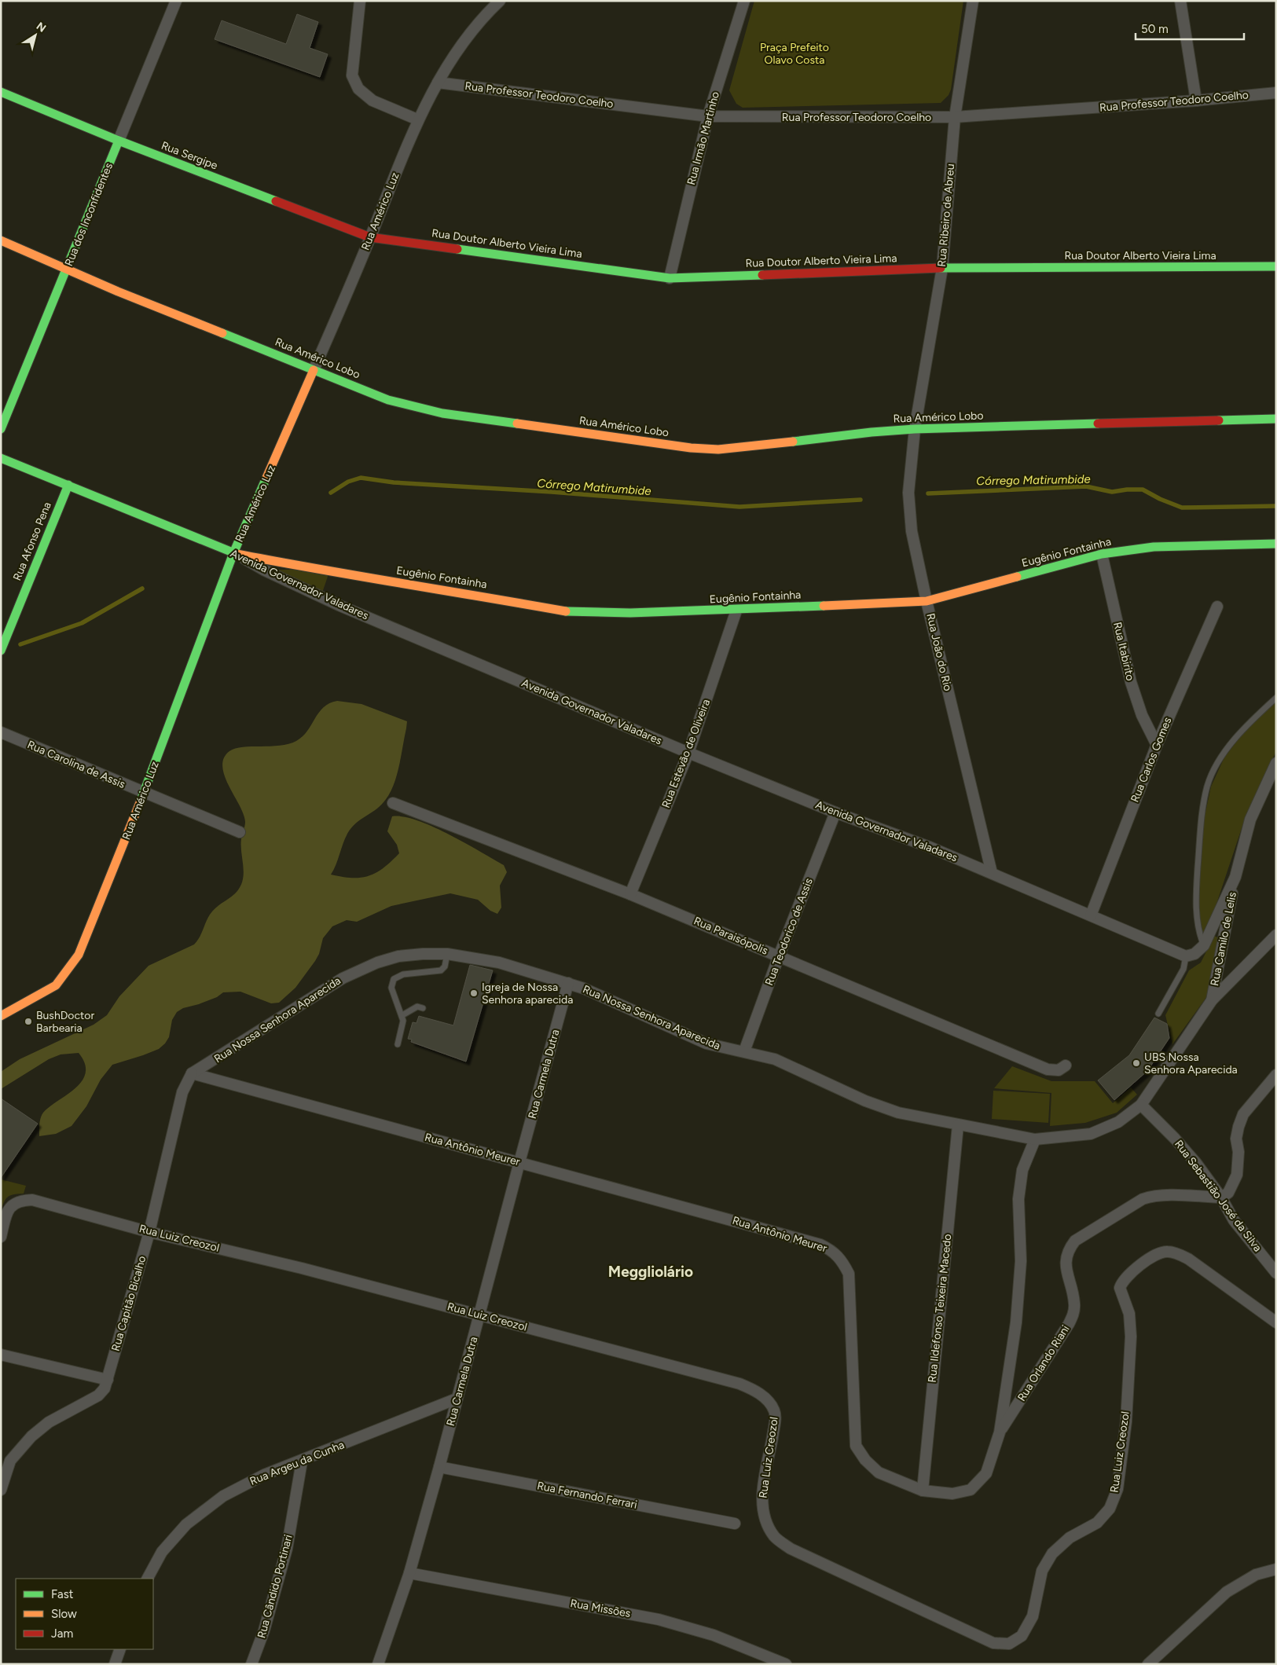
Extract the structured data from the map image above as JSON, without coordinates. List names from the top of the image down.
{
  "streets": {
    "main road": [
      "Rua Sergipe",
      "Rua Américo Luz",
      "Rua dos Inconfidentes",
      "Rua Doutor Alberto Vieira Lima",
      "Rua Américo Lobo",
      "Rua Afonso Pena",
      "Eugênio Fontainha",
      "Avenida Governador Valadares"
    ],
    "street": [
      "Rua Professor Teodoro Coelho",
      "Rua Irmão Martinho",
      "Rua Ribeiro de Abreu",
      "Rua Itabirito",
      "Rua João do Rio",
      "Rua Estevão de Oliveira",
      "Rua Carlos Gomes",
      "Rua Carolina de Assis",
      "Rua Teodorico de Assis",
      "Rua Paraisópolis",
      "Rua Camilo de Lelis",
      "Rua Nossa Senhora Aparecida",
      "Rua Carmela Dutra",
      "Rua Antônio Meurer",
      "Rua Sebastião José da Silva",
      "Rua Luiz Creozol",
      "Rua Capitão Bicalho",
      "Rua Ildefonso Teixeira Macedo",
      "Rua Orlando Riani",
      "Rua Argeu da Cunha",
      "Rua Fernando Ferrari",
      "Rua Cândido Portinari",
      "Rua Missões"
    ]
  },
  "crossings": [
    ["Rua Professor Teodoro Coelho", "Rua Irmão Martinho"],
    ["Rua Professor Teodoro Coelho", "Rua Américo Luz"],
    ["Rua Professor Teodoro Coelho", "Rua Ribeiro de Abreu"],
    ["Rua Irmão Martinho", "Rua Doutor Alberto Vieira Lima"],
    ["Rua Sergipe", "Rua Américo Luz"],
    ["Rua Sergipe", "Rua dos Inconfidentes"],
    ["Rua Sergipe", "Rua Doutor Alberto Vieira Lima"],
    ["Rua Américo Luz", "Rua Doutor Alberto Vieira Lima"],
    ["Rua Américo Luz", "Rua Américo Lobo"],
    ["Rua Américo Luz", "Eugênio Fontainha"],
    ["Rua Américo Luz", "Avenida Governador Valadares"],
    ["Rua Américo Luz", "Rua Carolina de Assis"],
    ["Rua dos Inconfidentes", "Rua Américo Lobo"],
    ["Rua Ribeiro de Abreu", "Rua Doutor Alberto Vieira Lima"],
    ["Rua Ribeiro de Abreu", "Rua Américo Lobo"],
    ["Rua Ribeiro de Abreu", "Rua João do Rio"],
    ["Rua Américo Lobo", "Rua João do Rio"],
    ["Rua Afonso Pena", "Avenida Governador Valadares"],
    ["Eugênio Fontainha", "Avenida Governador Valadares"],
    ["Eugênio Fontainha", "Rua Itabirito"],
    ["Eugênio Fontainha", "Rua João do Rio"],
    ["Eugênio Fontainha", "Rua Estevão de Oliveira"],
    ["Avenida Governador Valadares", "Rua João do Rio"],
    ["Avenida Governador Valadares", "Rua Estevão de Oliveira"],
    ["Avenida Governador Valadares", "Rua Carlos Gomes"],
    ["Avenida Governador Valadares", "Rua Teodorico de Assis"],
    ["Rua Itabirito", "Rua Carlos Gomes"],
    ["Rua Estevão de Oliveira", "Rua Paraisópolis"],
    ["Rua Teodorico de Assis", "Rua Paraisópolis"],
    ["Rua Teodorico de Assis", "Rua Nossa Senhora Aparecida"],
    ["Rua Camilo de Lelis", "Rua Nossa Senhora Aparecida"],
    ["Rua Nossa Senhora Aparecida", "Rua Carmela Dutra"],
    ["Rua Nossa Senhora Aparecida", "Rua Antônio Meurer"],
    ["Rua Nossa Senhora Aparecida", "Rua Sebastião José da Silva"],
    ["Rua Nossa Senhora Aparecida", "Rua Capitão Bicalho"],
    ["Rua Nossa Senhora Aparecida", "Rua Ildefonso Teixeira Macedo"],
    ["Rua Carmela Dutra", "Rua Antônio Meurer"],
    ["Rua Carmela Dutra", "Rua Luiz Creozol"],
    ["Rua Carmela Dutra", "Rua Argeu da Cunha"],
    ["Rua Carmela Dutra", "Rua Fernando Ferrari"],
    ["Rua Carmela Dutra", "Rua Missões"],
    ["Rua Antônio Meurer", "Rua Capitão Bicalho"],
    ["Rua Antônio Meurer", "Rua Ildefonso Teixeira Macedo"],
    ["Rua Antônio Meurer", "Rua Orlando Riani"],
    ["Rua Sebastião José da Silva", "Rua Orlando Riani"],
    ["Rua Luiz Creozol", "Rua Capitão Bicalho"],
    ["Rua Argeu da Cunha", "Rua Cândido Portinari"]
  ],
  "districts": ["Meggliolário"],
  "water": ["Córrego Matirumbide"],
  "parks": ["Praça Prefeito Olavo Costa"],
  "places": ["Igreja de Nossa Senhora aparecida", "BushDoctor Barbearia", "UBS Nossa Senhora Aparecida"],
  "legend": ["Fast", "Slow", "Jam"],
  "scale_bar": "50 m",
  "north": "top right"
}
